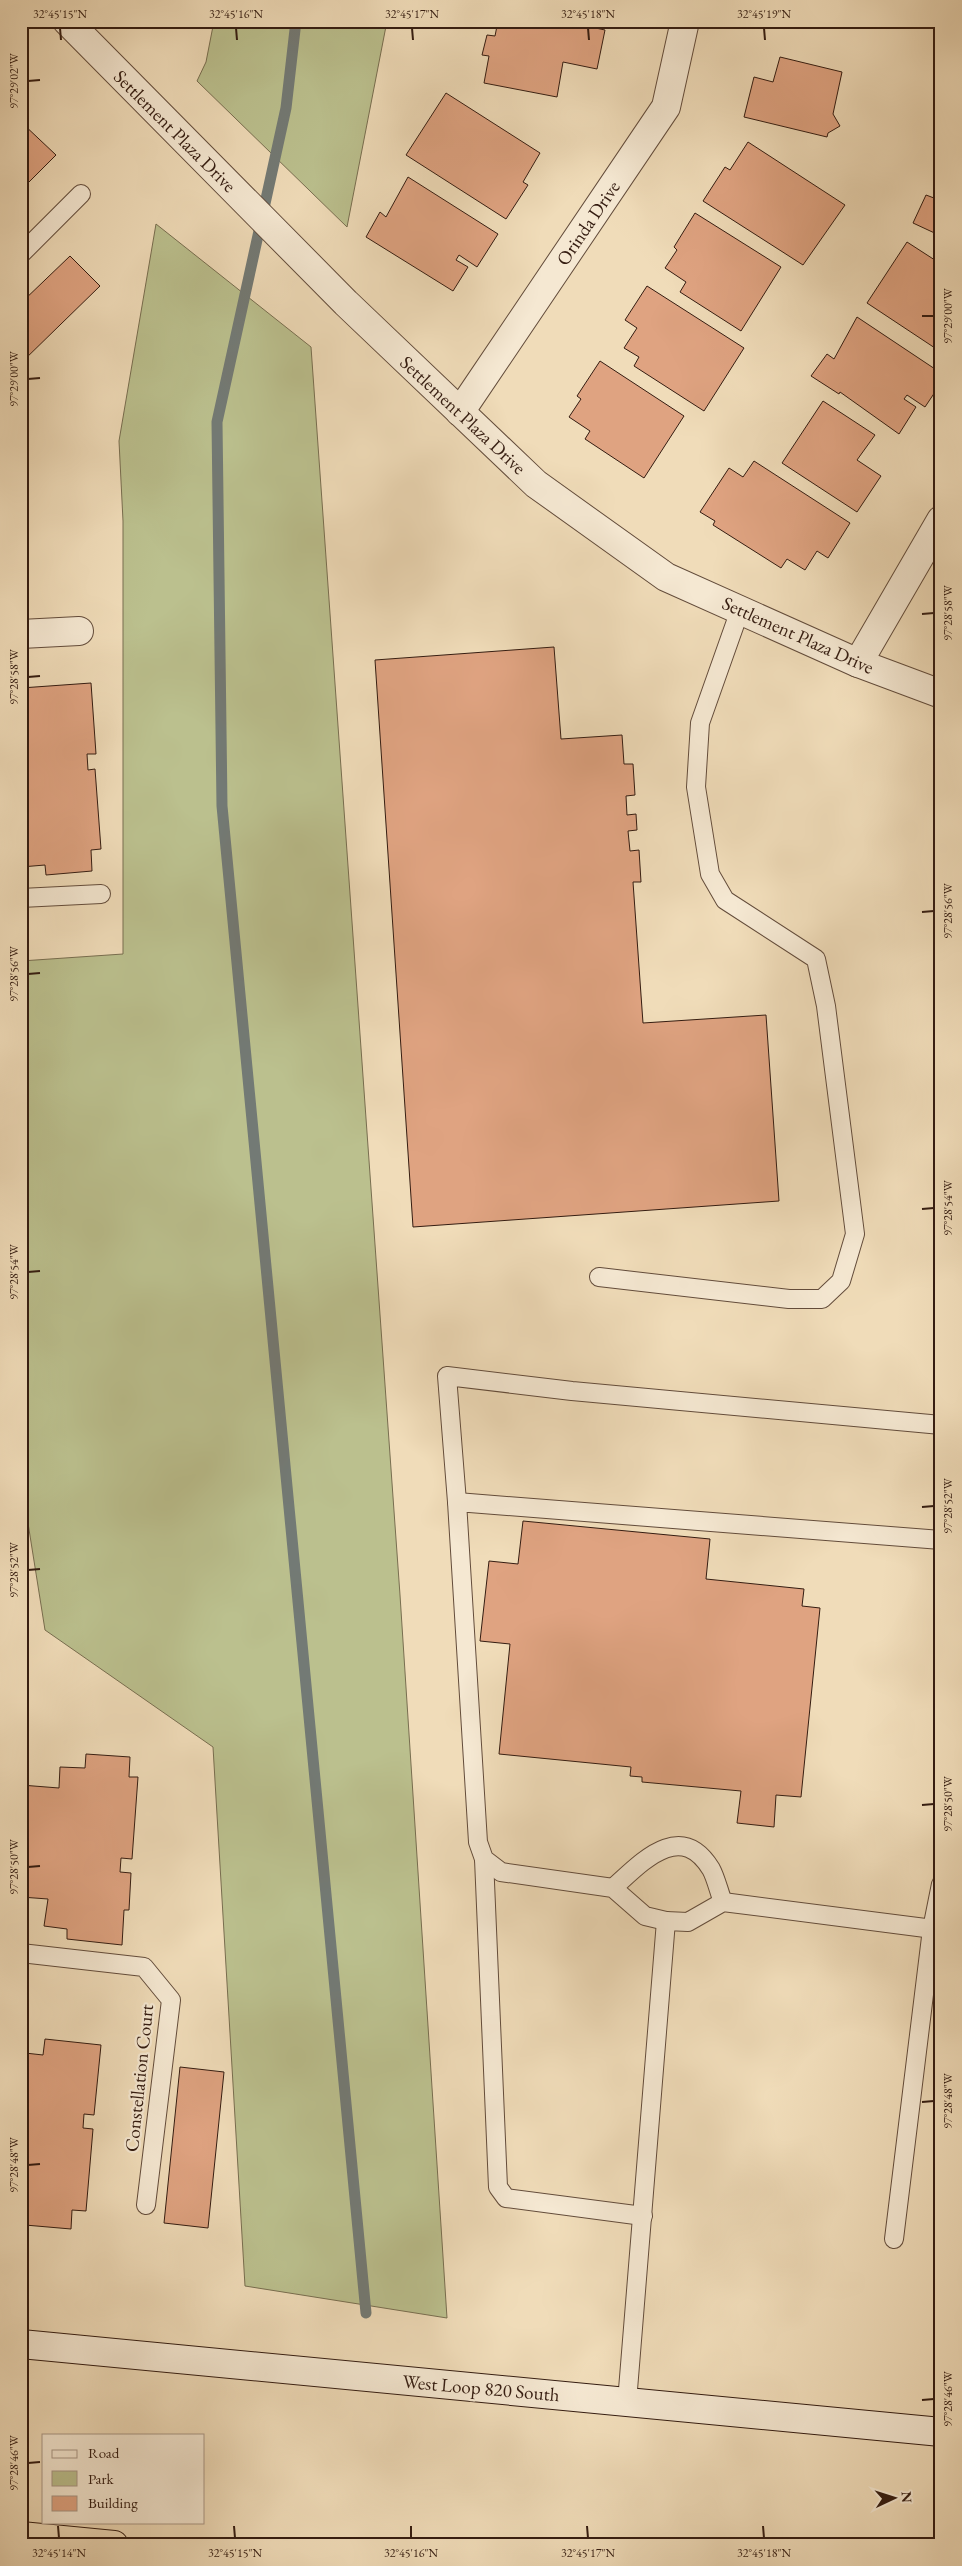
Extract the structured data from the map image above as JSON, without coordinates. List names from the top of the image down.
{
  "streets": {
    "street": ["Settlement Plaza Drive", "Orinda Drive", "West Loop 820 South"],
    "lane": ["Constellation Court"]
  },
  "crossings": [
    ["Settlement Plaza Drive", "Orinda Drive"]
  ],
  "legend": ["Road", "Park", "Building"],
  "north": "right",
  "coordinates": [
    "32°45'15\"N",
    "32°45'16\"N",
    "32°45'17\"N",
    "32°45'18\"N",
    "32°45'19\"N",
    "97°29'02\"W",
    "97°29'00\"W",
    "97°28'58\"W",
    "97°28'56\"W",
    "97°28'54\"W",
    "97°28'52\"W",
    "97°28'50\"W",
    "97°28'48\"W",
    "97°28'46\"W",
    "32°45'14\"N"
  ]
}
